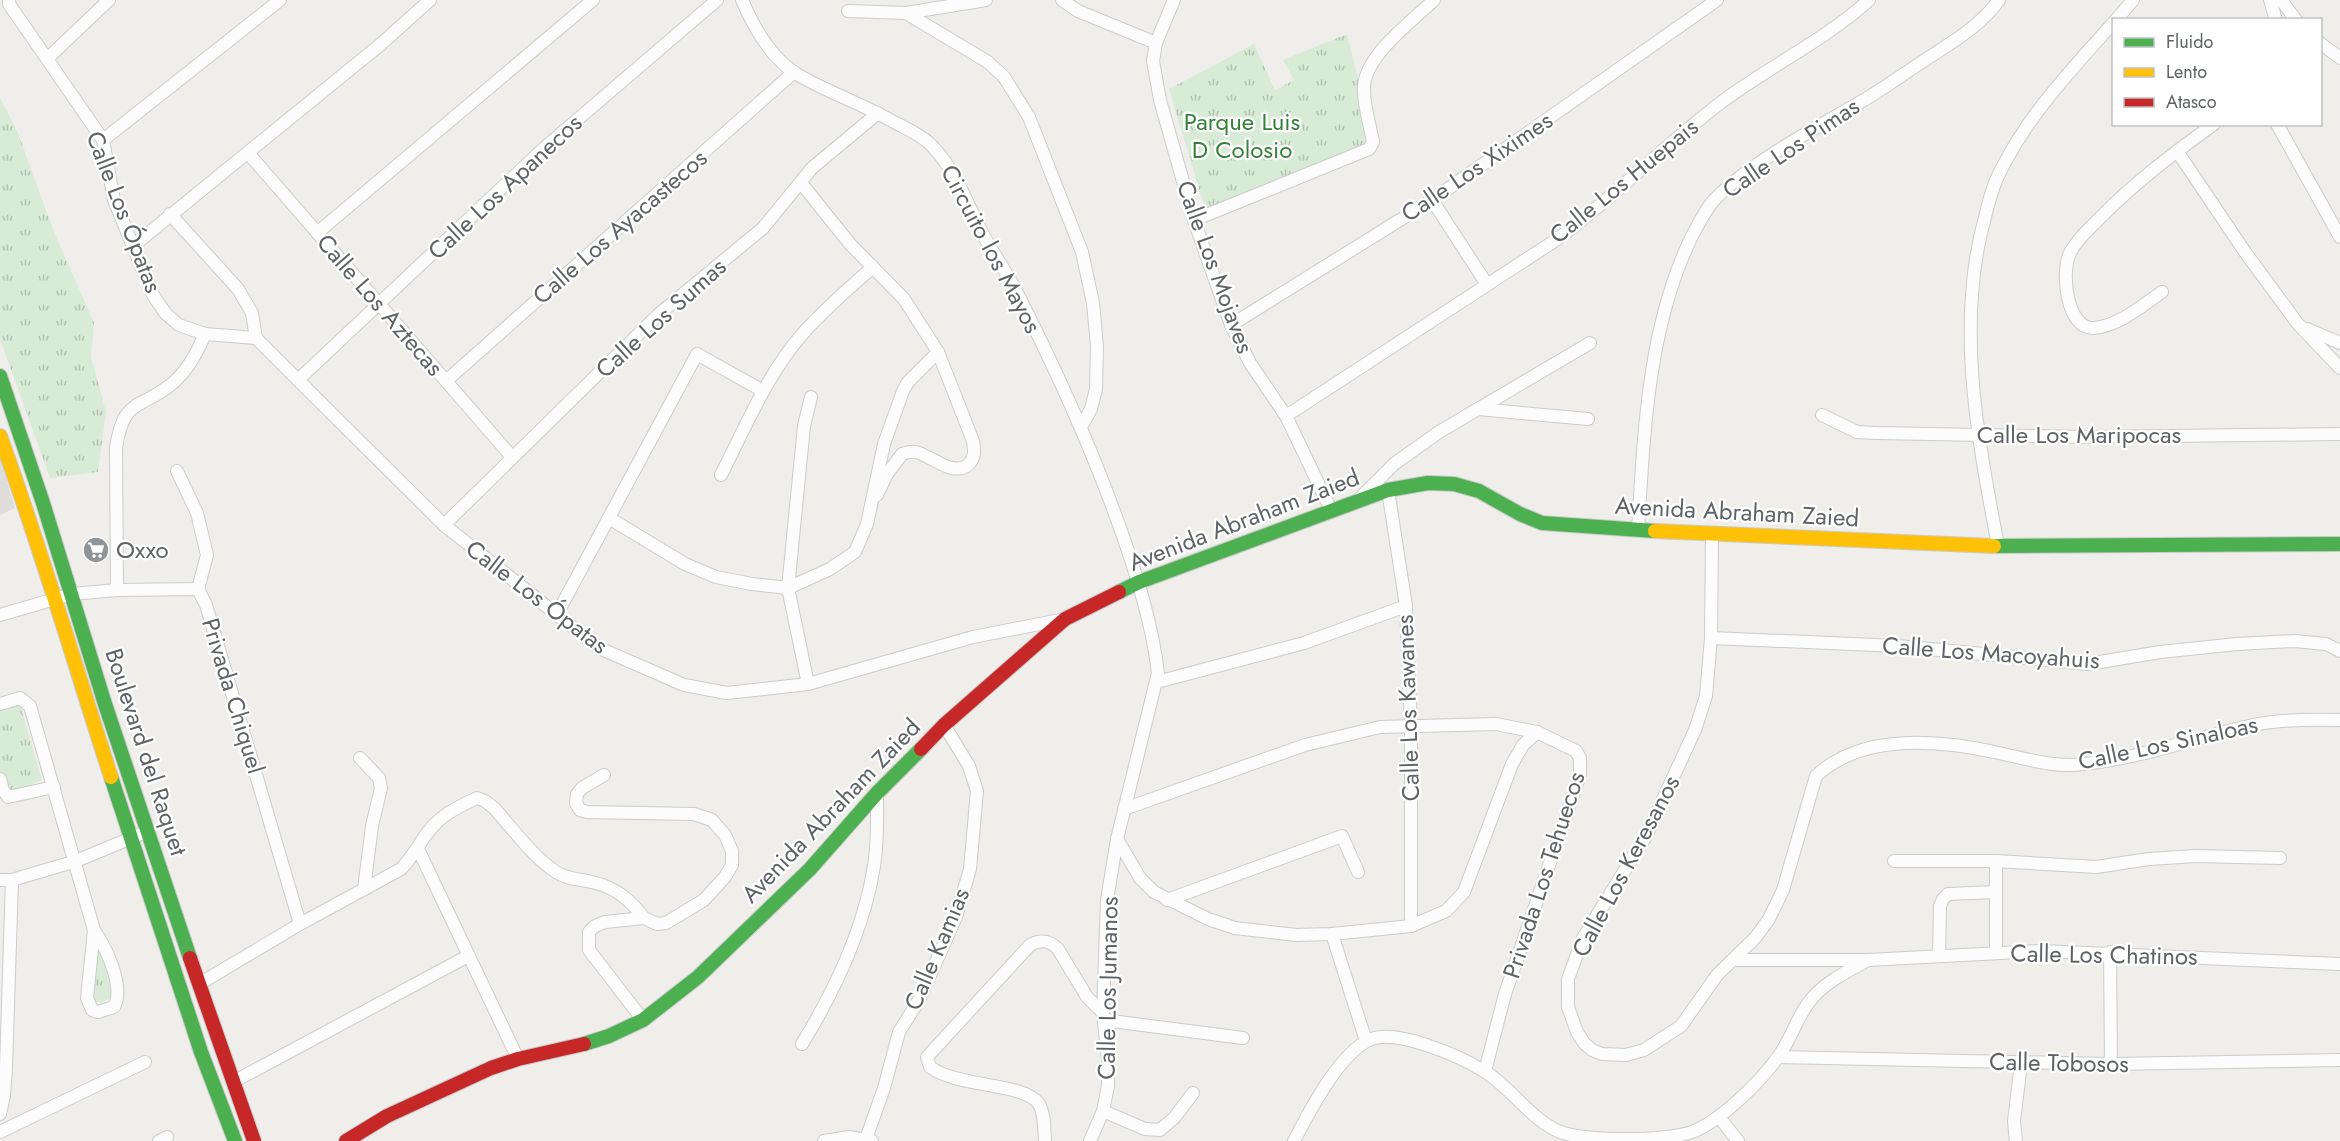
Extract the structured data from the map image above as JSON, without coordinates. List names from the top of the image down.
{
  "streets": {
    "street": [
      "Calle Los Pimas",
      "Calle Los Xiximes",
      "Calle Los Huepais",
      "Calle Los Apanecos",
      "Calle Los Ópatas",
      "Calle Los Ayacastecos",
      "Circuito los Mayos",
      "Calle Los Mojaves",
      "Calle Los Aztecas",
      "Calle Los Sumas",
      "Calle Los Maripocas",
      "Avenida Abraham Zaied",
      "Calle Los Macoyahuis",
      "Privada Chiquel",
      "Calle Los Kawanes",
      "Calle Los Sinaloas",
      "Boulevard del Raquet",
      "Calle Los Keresanos",
      "Privada Los Tehuecos",
      "Calle Kamias",
      "Calle Los Chatinos",
      "Calle Los Jumanos",
      "Calle Tobosos"
    ]
  },
  "crossings": [
    ["Calle Los Pimas", "Avenida Abraham Zaied"],
    ["Calle Los Xiximes", "Calle Los Mojaves"],
    ["Calle Los Huepais", "Calle Los Mojaves"],
    ["Calle Los Apanecos", "Calle Los Ópatas"],
    ["Calle Los Apanecos", "Calle Los Aztecas"],
    ["Calle Los Ópatas", "Calle Los Sumas"],
    ["Calle Los Ópatas", "Avenida Abraham Zaied"],
    ["Calle Los Ayacastecos", "Circuito los Mayos"],
    ["Calle Los Ayacastecos", "Calle Los Aztecas"],
    ["Circuito los Mayos", "Calle Los Sumas"],
    ["Circuito los Mayos", "Avenida Abraham Zaied"],
    ["Circuito los Mayos", "Calle Los Jumanos"],
    ["Calle Los Mojaves", "Avenida Abraham Zaied"],
    ["Calle Los Aztecas", "Calle Los Sumas"],
    ["Avenida Abraham Zaied", "Calle Los Kawanes"],
    ["Avenida Abraham Zaied", "Calle Los Keresanos"],
    ["Avenida Abraham Zaied", "Calle Kamias"],
    ["Avenida Abraham Zaied", "Calle Los Jumanos"],
    ["Calle Los Macoyahuis", "Calle Los Keresanos"],
    ["Calle Los Kawanes", "Privada Los Tehuecos"],
    ["Calle Los Sinaloas", "Calle Los Keresanos"],
    ["Calle Los Sinaloas", "Calle Los Chatinos"],
    ["Privada Los Tehuecos", "Calle Los Chatinos"],
    ["Privada Los Tehuecos", "Calle Los Jumanos"],
    ["Calle Los Chatinos", "Calle Tobosos"]
  ],
  "parks": ["Parque Luis D Colosio"],
  "places": {
    "supermarket": ["Oxxo"]
  },
  "legend": ["Fluido", "Lento", "Atasco"]
}
